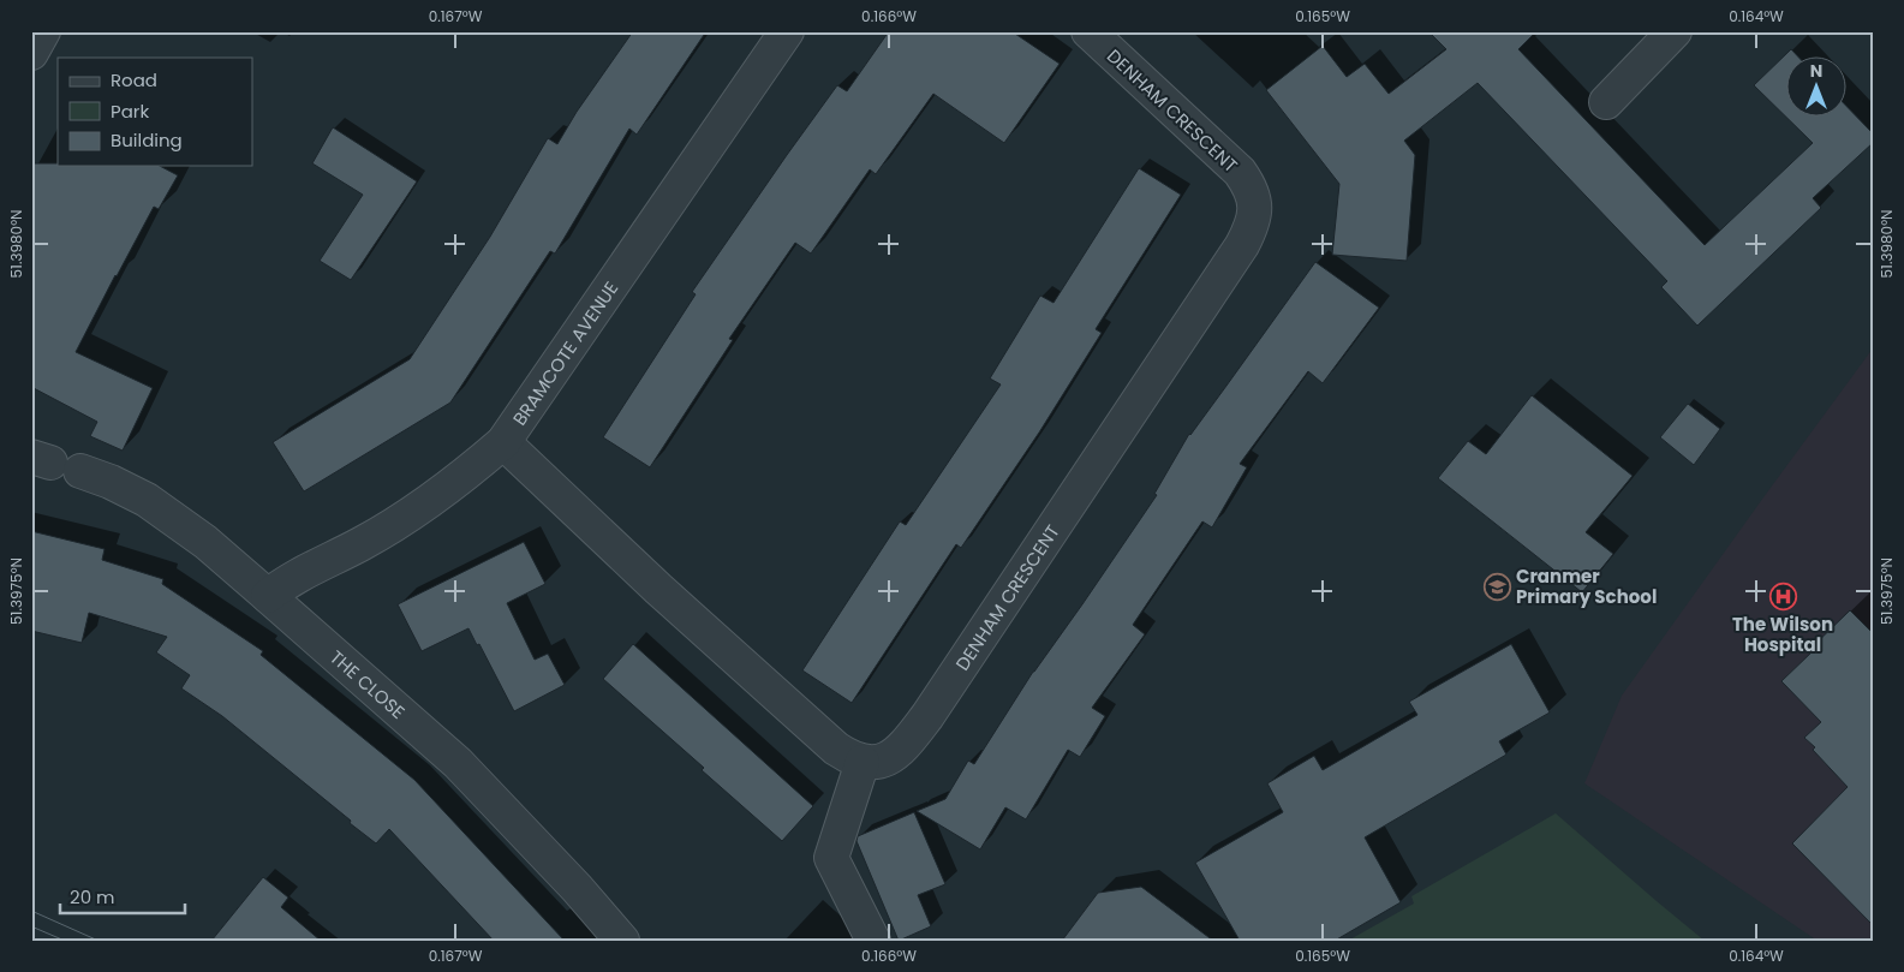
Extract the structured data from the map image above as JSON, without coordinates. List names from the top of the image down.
{
  "streets": {
    "street": ["DENHAM CRESCENT", "BRAMCOTE AVENUE", "THE CLOSE"]
  },
  "crossings": [
    ["BRAMCOTE AVENUE", "THE CLOSE"]
  ],
  "places": {
    "school or university": ["Cranmer Primary School"],
    "hospital": ["The Wilson Hospital"]
  },
  "legend": ["Road", "Park", "Building"],
  "scale_bar": "20 m",
  "north": "top",
  "coordinates": [
    "0.167°W",
    "0.166°W",
    "0.165°W",
    "0.164°W",
    "51.3980°N",
    "51.3975°N"
  ]
}
